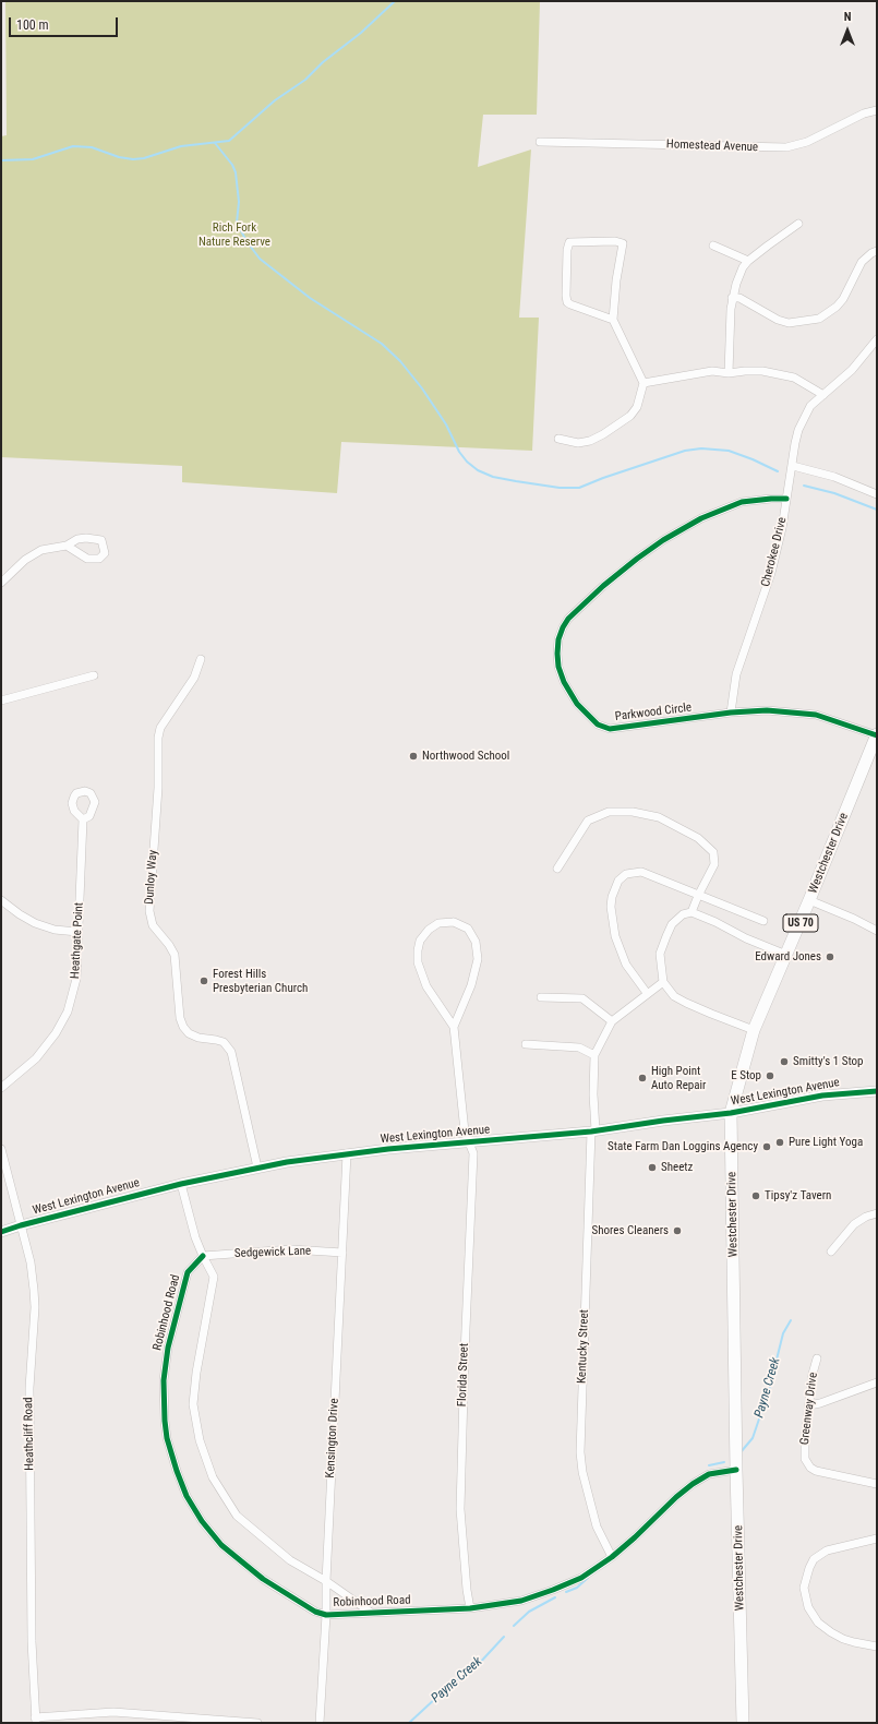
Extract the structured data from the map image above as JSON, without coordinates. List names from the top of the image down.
{
  "streets": {
    "main road": ["Westchester Drive", "US 70"],
    "street": [
      "Homestead Avenue",
      "Cherokee Drive",
      "Parkwood Circle",
      "Dunloy Way",
      "Heathgate Point",
      "West Lexington Avenue",
      "Sedgewick Lane",
      "Robinhood Road",
      "Kentucky Street",
      "Florida Street",
      "Greenway Drive",
      "Heathcliff Road",
      "Kensington Drive"
    ]
  },
  "crossings": [
    ["Cherokee Drive", "Parkwood Circle"],
    ["Parkwood Circle", "Westchester Drive"],
    ["Westchester Drive", "West Lexington Avenue"],
    ["Westchester Drive", "Robinhood Road"],
    ["Dunloy Way", "West Lexington Avenue"],
    ["West Lexington Avenue", "Robinhood Road"],
    ["West Lexington Avenue", "Kentucky Street"],
    ["West Lexington Avenue", "Florida Street"],
    ["West Lexington Avenue", "Heathcliff Road"],
    ["West Lexington Avenue", "Kensington Drive"],
    ["Sedgewick Lane", "Robinhood Road"],
    ["Sedgewick Lane", "Kensington Drive"],
    ["Robinhood Road", "Kentucky Street"],
    ["Robinhood Road", "Florida Street"],
    ["Robinhood Road", "Kensington Drive"]
  ],
  "water": ["Payne Creek"],
  "parks": ["Rich Fork Nature Reserve"],
  "places": [
    "Northwood School",
    "Edward Jones",
    "Forest Hills Presbyterian Church",
    "Smitty's 1 Stop",
    "E Stop",
    "High Point Auto Repair",
    "Pure Light Yoga",
    "State Farm Dan Loggins Agency",
    "Sheetz",
    "Tipsy'z Tavern",
    "Shores Cleaners"
  ],
  "scale_bar": "100 m",
  "north": "top"
}
